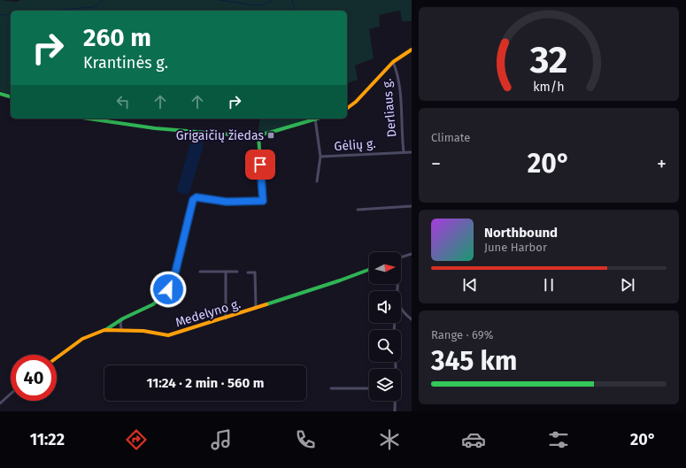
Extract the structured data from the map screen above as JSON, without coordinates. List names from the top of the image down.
{
  "streets": {
    "street": ["Derliaus g.", "Gėlių g.", "Medelyno g."]
  },
  "crossings": [
    ["Derliaus g.", "Gėlių g."]
  ],
  "places": {
    "transit": ["Grigaičių žiedas"]
  },
  "north": "right",
  "page": {
    "turn": ["260 m", "Krantinės g."],
    "tile": [
      "Climate",
      ["Range · 69%", "345 km"]
    ],
    "heat": ["−", "20°", "+"],
    "song": ["Northbound", "June Harbor"],
    "limit": "40",
    "trip": "11:24 · 2 min · 560 m",
    "tabs": ["11:22", "20°"],
    "gauge": ["32", "km/h"]
  }
}
